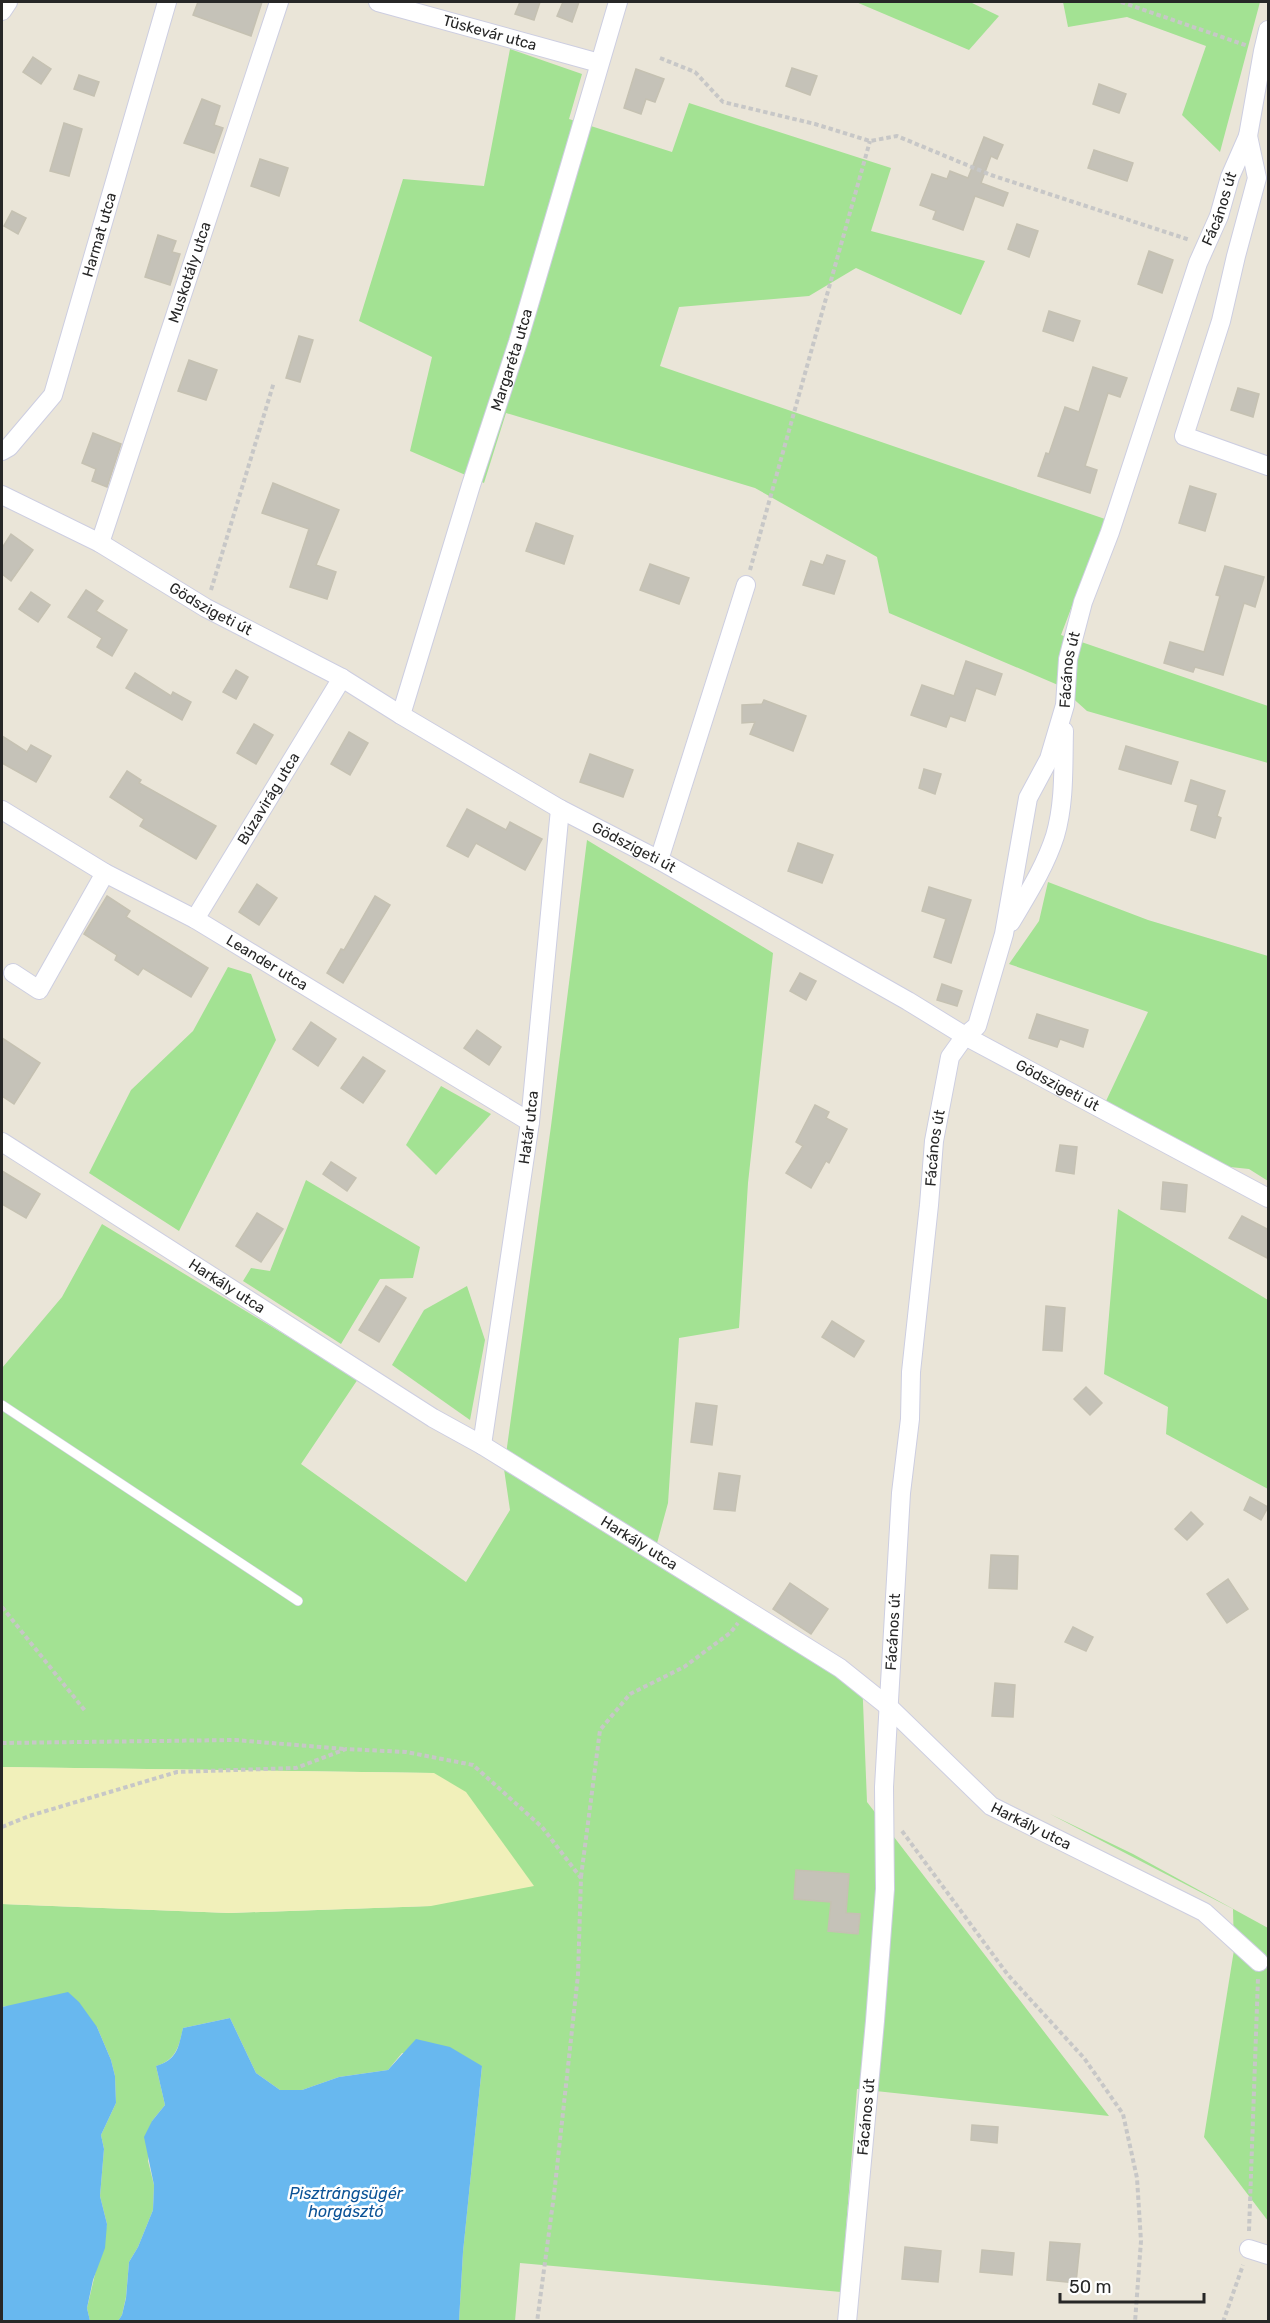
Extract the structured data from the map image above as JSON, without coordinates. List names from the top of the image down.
{
  "streets": {
    "street": [
      "Tüskevár utca",
      "Fácános út",
      "Harmat utca",
      "Muskotály utca",
      "Margaréta utca",
      "Gödszigeti út",
      "Búzavirág utca",
      "Leander utca",
      "Határ utca",
      "Harkály utca"
    ]
  },
  "crossings": [
    ["Tüskevár utca", "Margaréta utca"],
    ["Fácános út", "Gödszigeti út"],
    ["Fácános út", "Harkály utca"],
    ["Muskotály utca", "Gödszigeti út"],
    ["Margaréta utca", "Gödszigeti út"],
    ["Gödszigeti út", "Búzavirág utca"],
    ["Gödszigeti út", "Határ utca"],
    ["Búzavirág utca", "Leander utca"],
    ["Leander utca", "Határ utca"],
    ["Határ utca", "Harkály utca"]
  ],
  "water": ["Pisztrángsügér horgásztó"],
  "scale_bar": "50 m"
}
